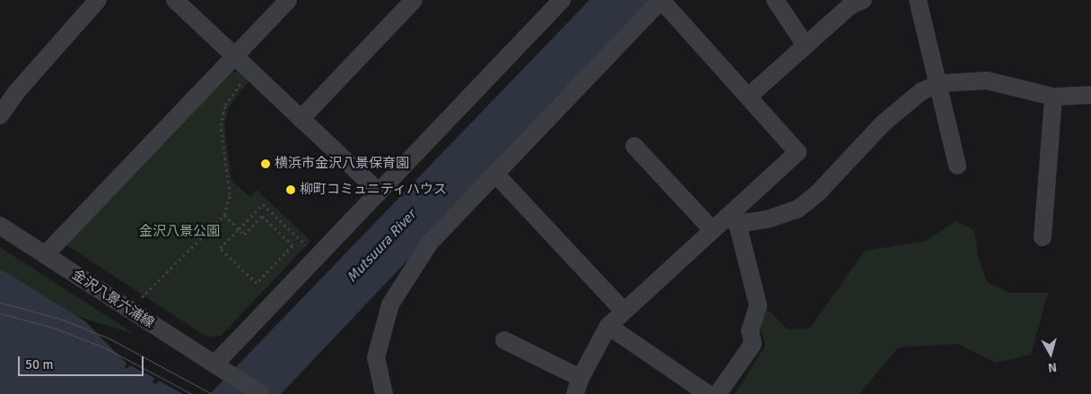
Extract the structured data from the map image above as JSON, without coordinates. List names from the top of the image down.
{
  "streets": {
    "street": ["金沢八景六浦線"]
  },
  "water": ["Mutsuura River"],
  "parks": ["金沢八景公園"],
  "places": ["横浜市金沢八景保育園", "柳町コミュニティハウス"],
  "scale_bar": "50 m",
  "north": "bottom"
}
